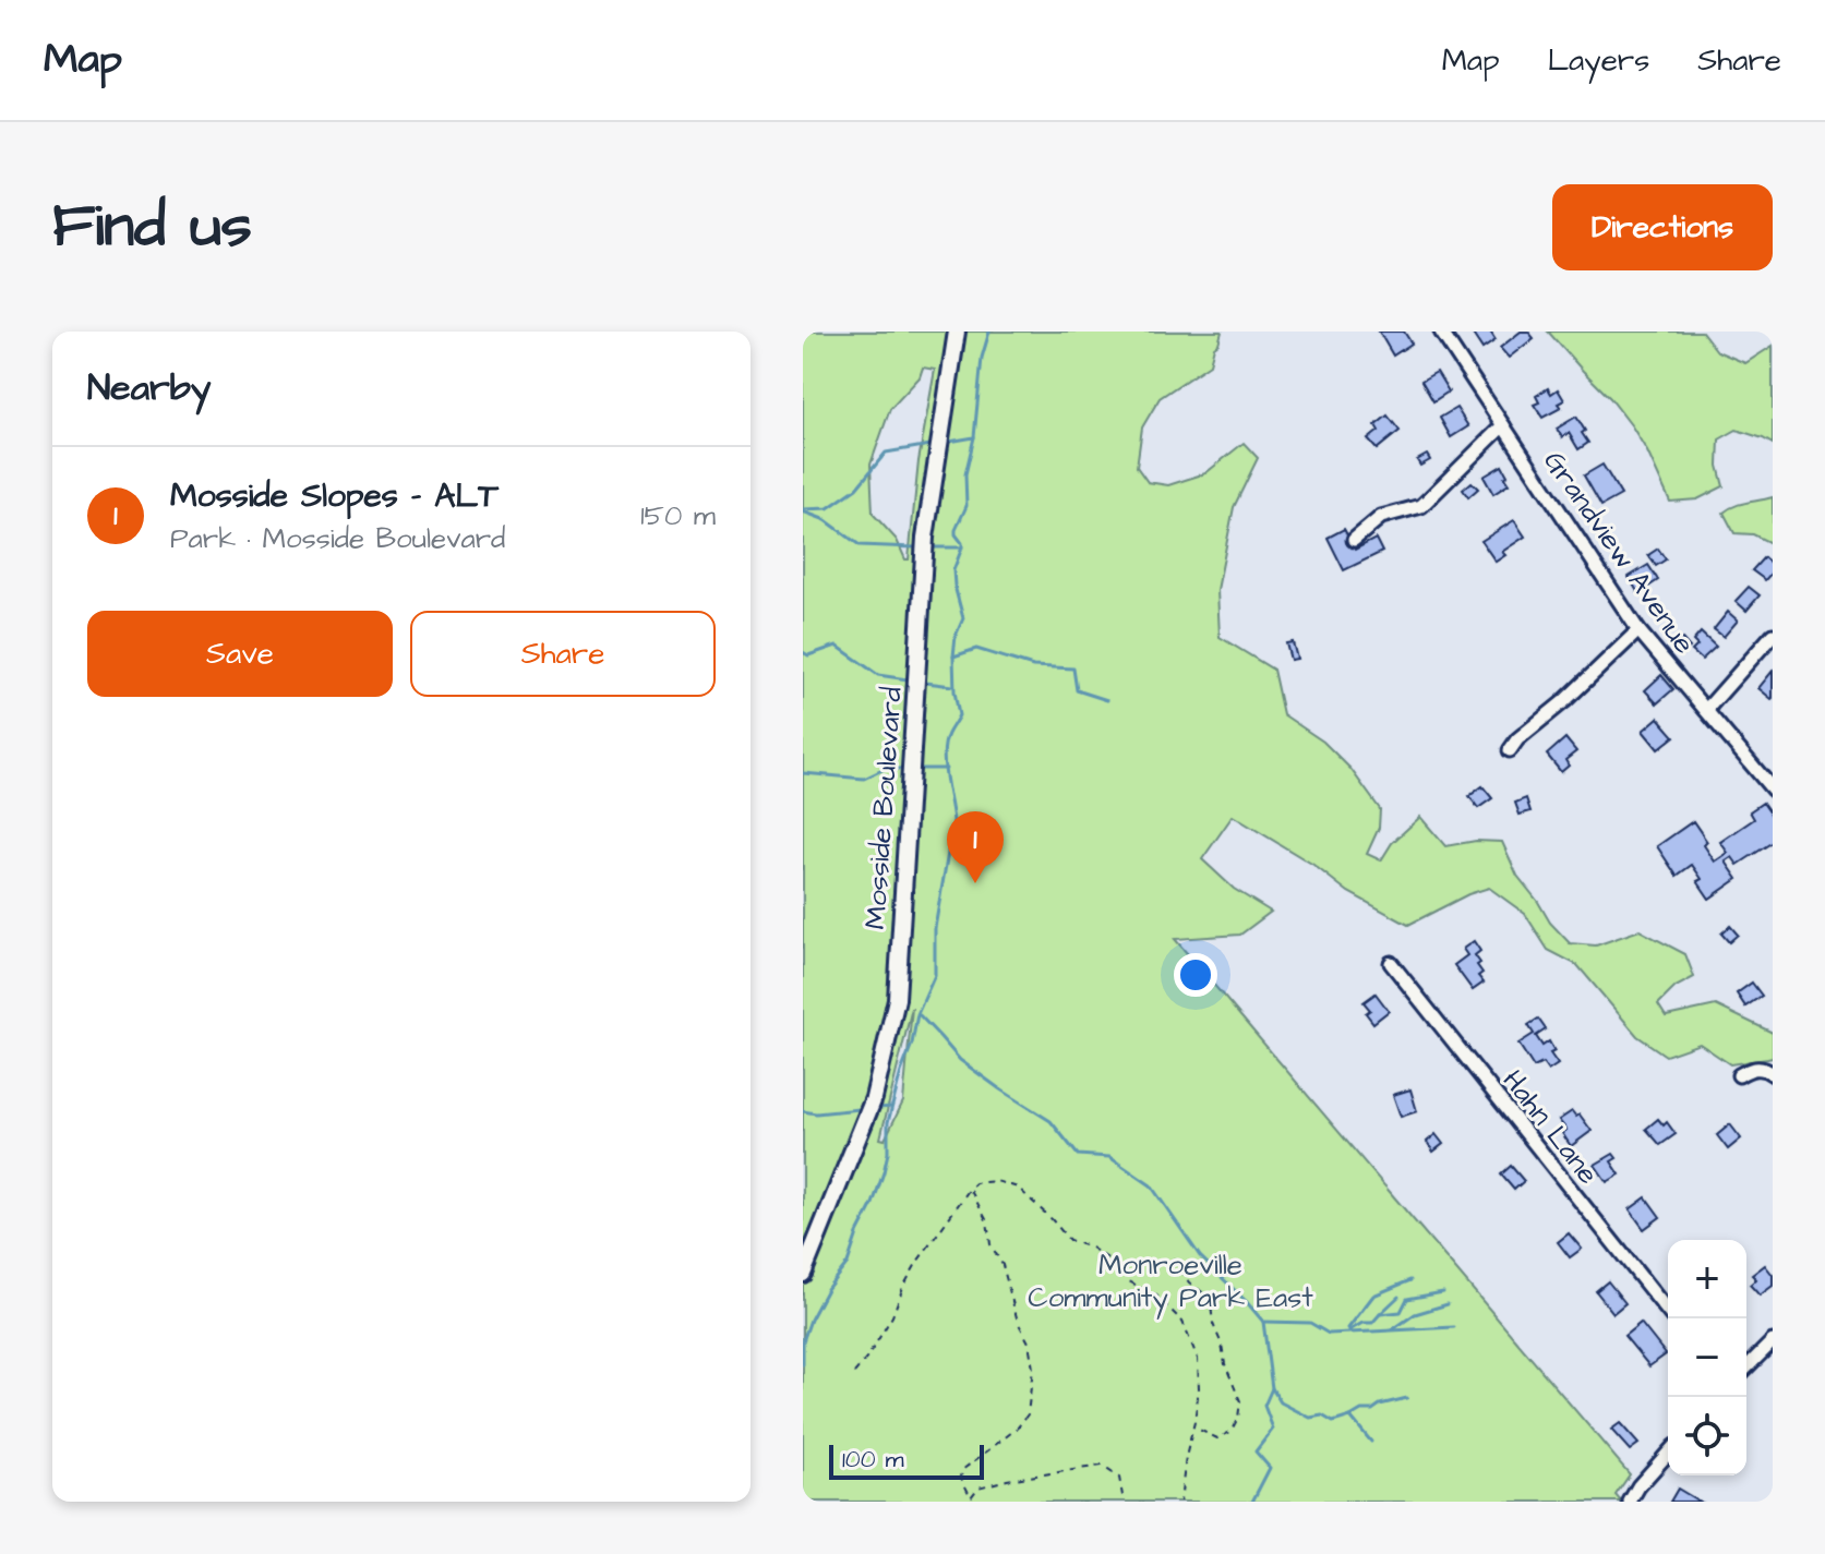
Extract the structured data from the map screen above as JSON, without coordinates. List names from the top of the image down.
{
  "streets": {
    "main road": ["Mosside Boulevard"],
    "street": ["Grandview Avenue", "Hahn Lane"]
  },
  "parks": ["Monroeville Community Park East"],
  "scale_bar": "100 m",
  "page": {
    "header": "Map",
    "nav": ["Map", "Layers", "Share"],
    "title": "Find us",
    "buttons": [
      "Directions",
      ["Save", "Share"]
    ],
    "heading": "Nearby",
    "list": [
      {
        "mark": "1",
        "name": "Mosside Slopes - ALT",
        "note": "Park · Mosside Boulevard",
        "value": "150 m"
      }
    ],
    "pins": "1",
    "map_buttons": ["+", "−"],
    "scale": "100 m"
  }
}
